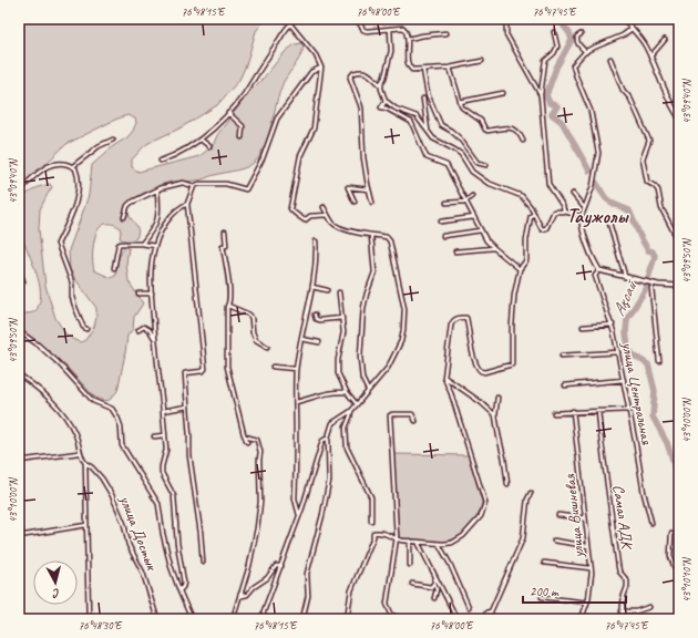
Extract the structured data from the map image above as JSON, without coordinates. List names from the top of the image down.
{
  "streets": {
    "street": [
      "улица Центральная",
      "улица Вишневая",
      "Самал АДК",
      "улица Достык"
    ]
  },
  "districts": ["Таужолы"],
  "water": ["Ақсай"],
  "scale_bar": "200 m",
  "north": "bottom",
  "coordinates": [
    "76°48'15\"E",
    "76°48'00\"E",
    "76°47'45\"E",
    "43°09'40\"N",
    "43°09'50\"N",
    "43°10'00\"N",
    "43°10'10\"N",
    "76°48'30\"E"
  ]
}
